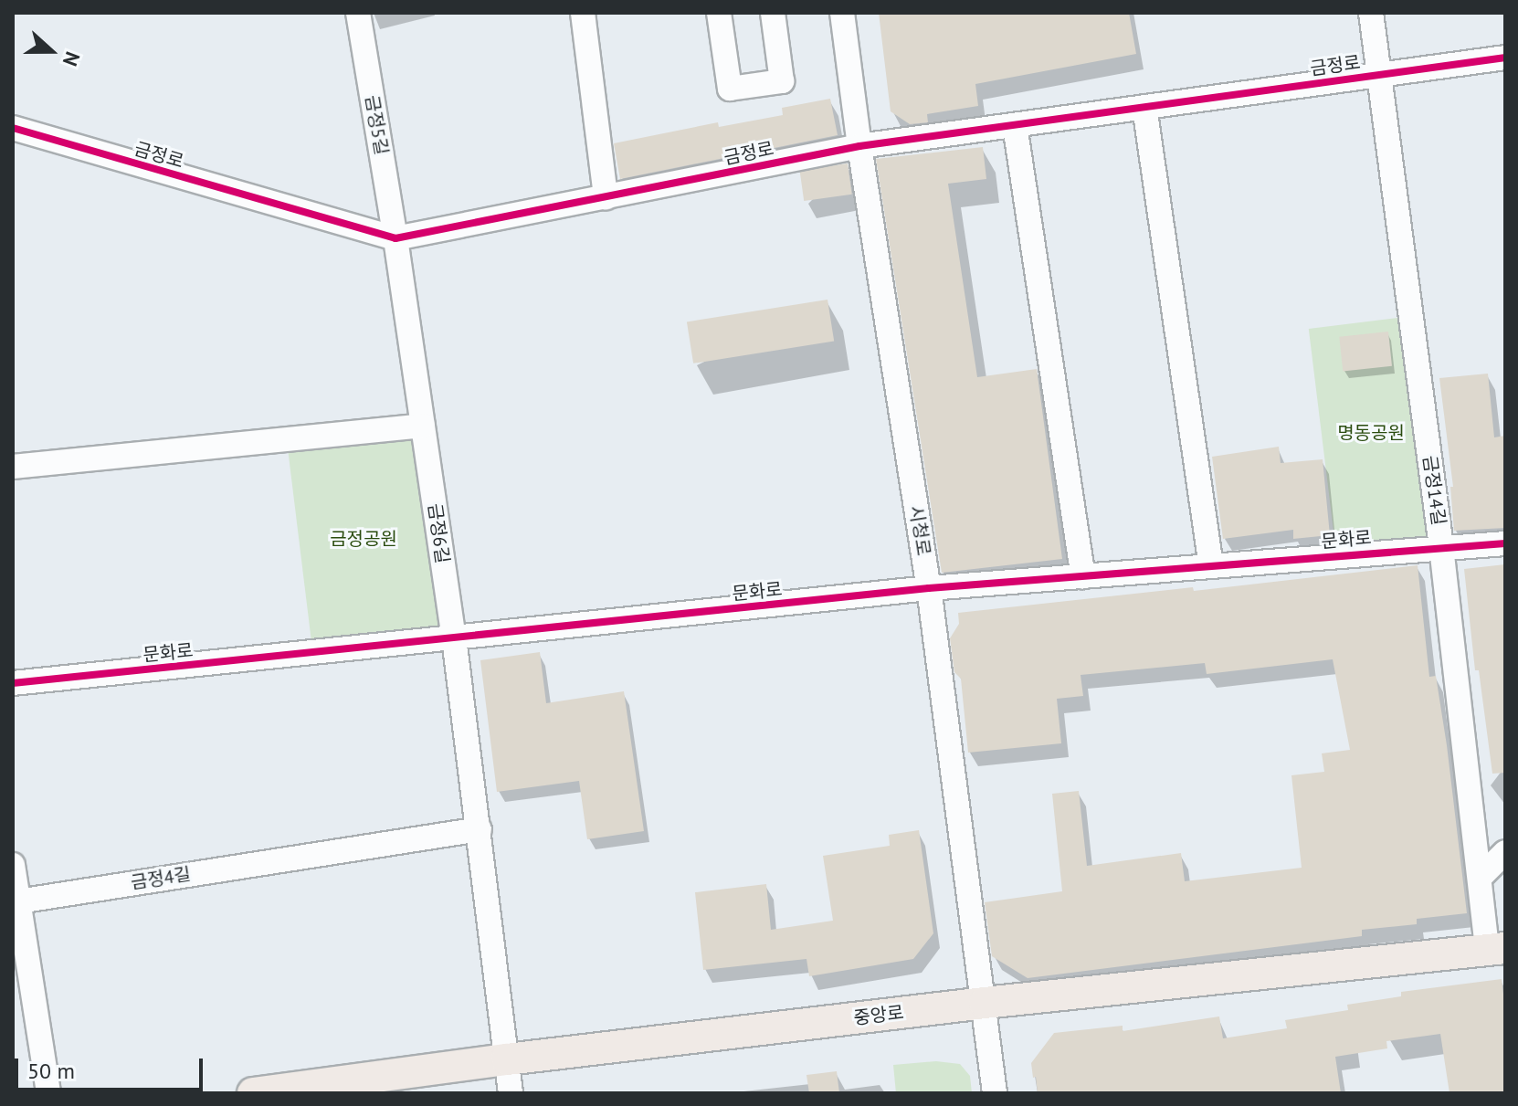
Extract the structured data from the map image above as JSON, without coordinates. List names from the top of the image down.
{
  "streets": {
    "main road": ["중앙로"],
    "street": [
      "금정로",
      "금정5길",
      "금정14길",
      "시청로",
      "금정6길",
      "문화로",
      "금정4길"
    ]
  },
  "crossings": [
    ["금정로", "금정5길"],
    ["금정로", "금정14길"],
    ["금정로", "시청로"],
    ["금정로", "금정6길"],
    ["금정5길", "금정6길"],
    ["금정14길", "문화로"],
    ["금정14길", "중앙로"],
    ["시청로", "문화로"],
    ["시청로", "중앙로"],
    ["금정6길", "문화로"],
    ["금정6길", "금정4길"],
    ["금정6길", "중앙로"]
  ],
  "parks": ["명동공원", "금정공원"],
  "scale_bar": "50 m",
  "north": "right"
}
